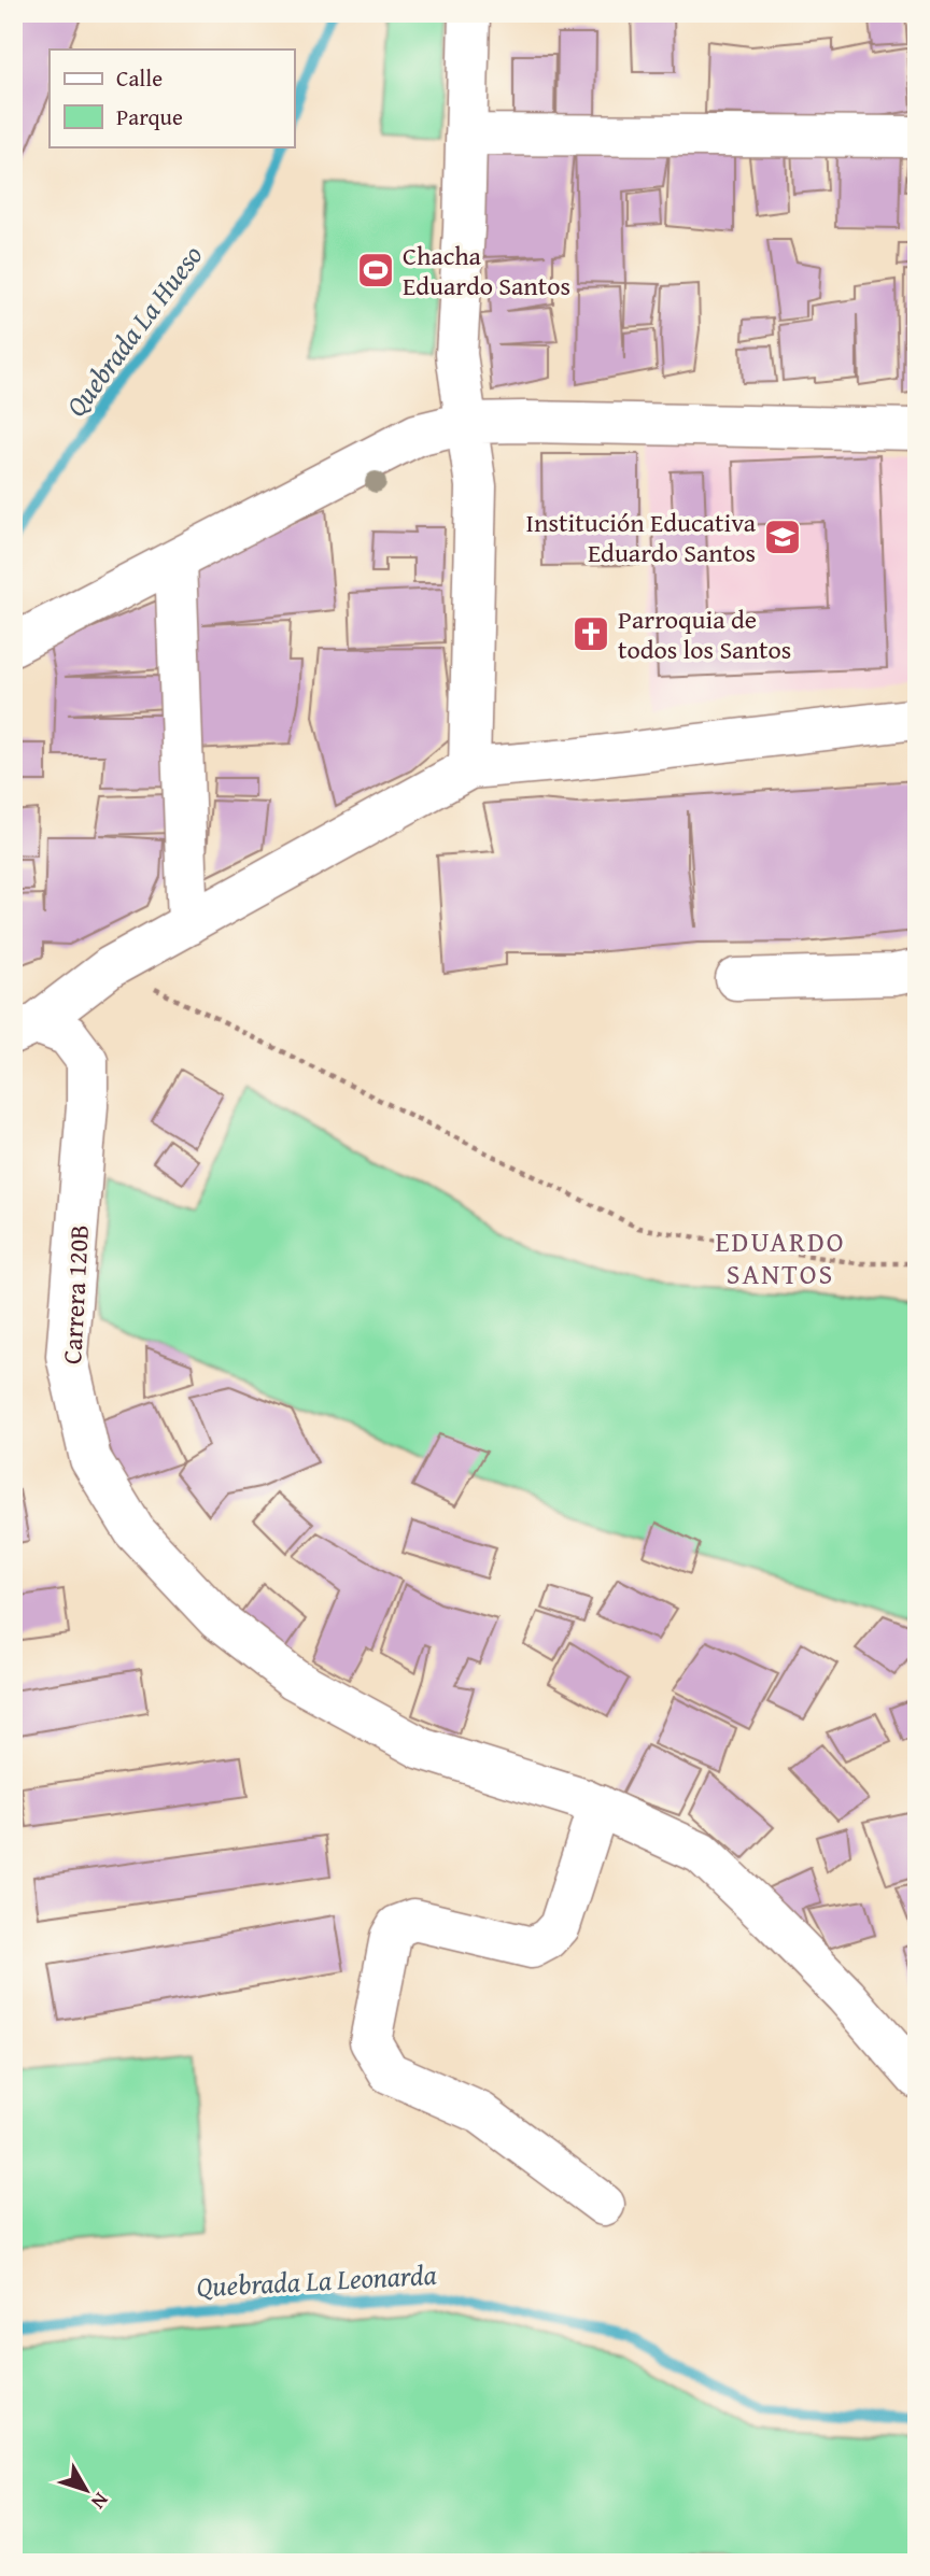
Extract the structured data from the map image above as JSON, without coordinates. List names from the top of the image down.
{
  "streets": {
    "street": ["Carrera 120B"]
  },
  "districts": ["EDUARDO SANTOS"],
  "water": ["Quebrada La Hueso", "Quebrada La Leonarda"],
  "places": {
    "sports": ["Chacha Eduardo Santos"],
    "school or university": ["Institución Educativa Eduardo Santos"],
    "church": ["Parroquia de todos los Santos"]
  },
  "legend": ["Calle", "Parque"],
  "north": "bottom right"
}
